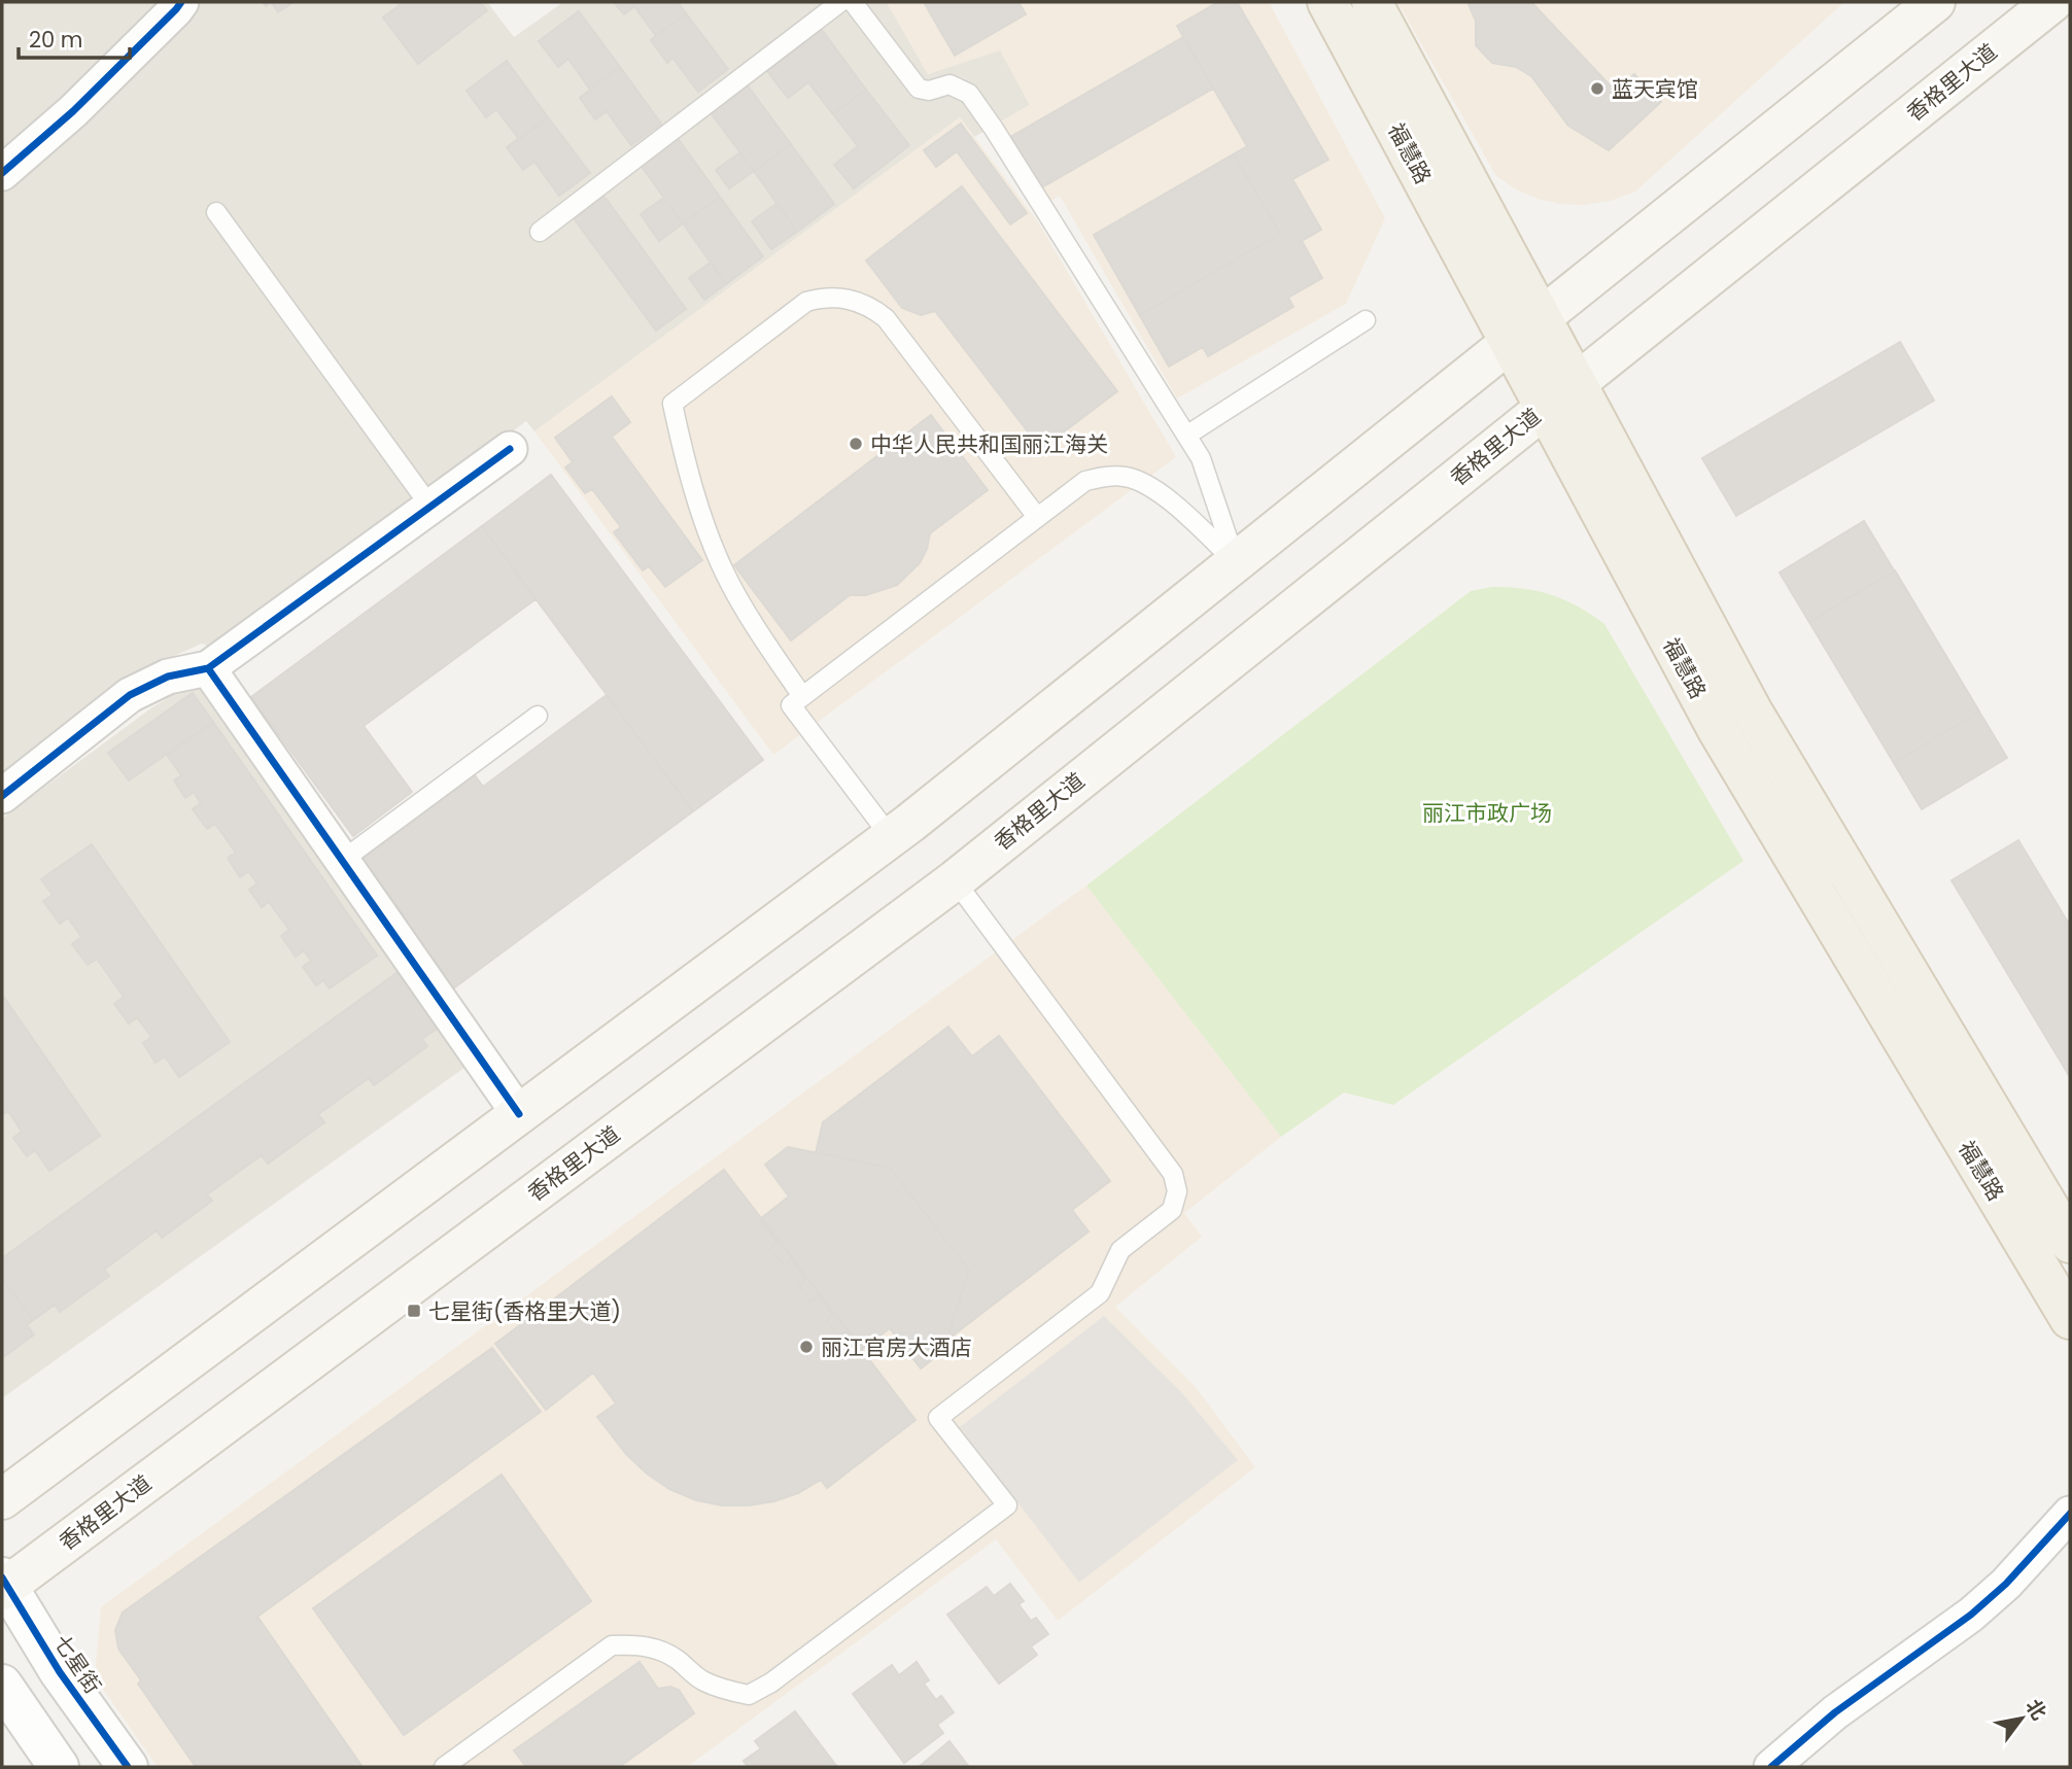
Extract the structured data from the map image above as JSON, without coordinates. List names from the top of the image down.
{
  "streets": {
    "main road": ["香格里大道", "福慧路"],
    "street": ["七星街"]
  },
  "crossings": [
    ["香格里大道", "福慧路"],
    ["香格里大道", "七星街"]
  ],
  "parks": ["丽江市政广场"],
  "places": {
    "other": ["蓝天宾馆", "中华人民共和国丽江海关", "丽江官房大酒店"],
    "transit": ["七星街(香格里大道)"]
  },
  "scale_bar": "20 m",
  "north": "top right"
}
